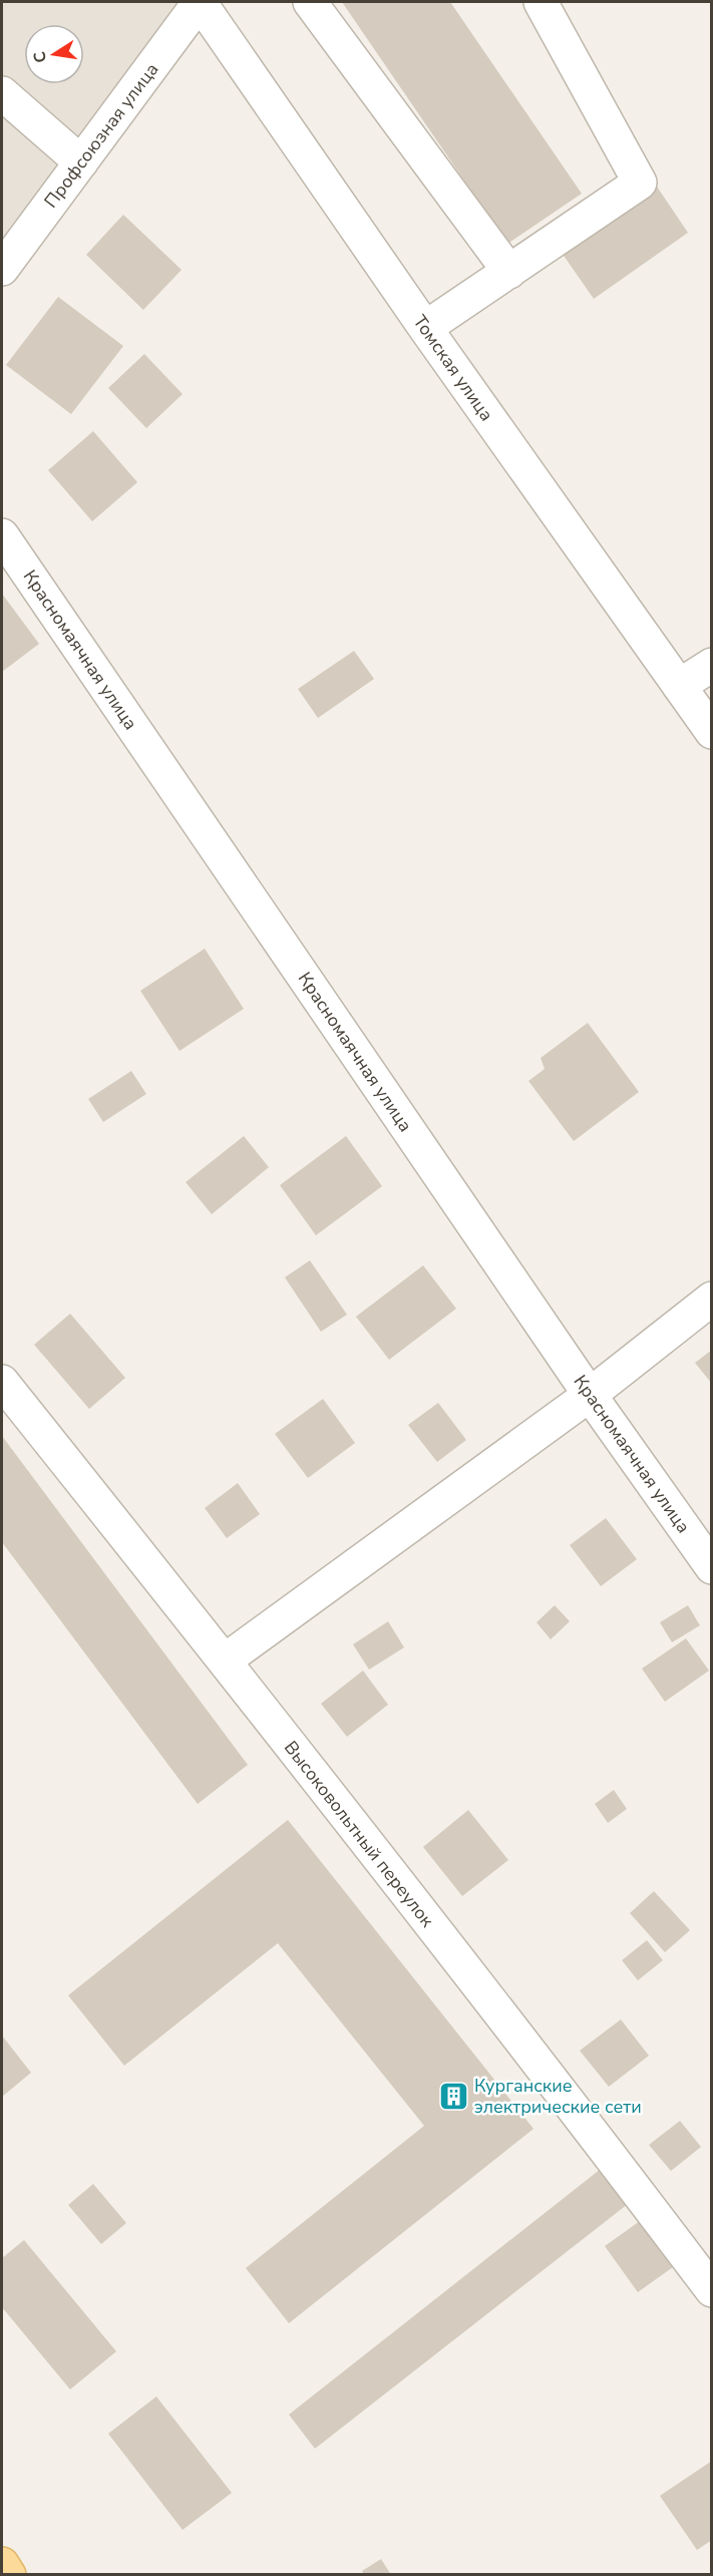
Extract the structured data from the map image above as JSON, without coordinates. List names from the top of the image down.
{
  "streets": {
    "street": [
      "Профсоюзная улица",
      "Томская улица",
      "Красномаячная улица",
      "Высоковольтный переулок"
    ]
  },
  "crossings": [
    ["Профсоюзная улица", "Томская улица"]
  ],
  "places": {
    "building": ["Курганские электрические сети"]
  },
  "north": "left"
}
